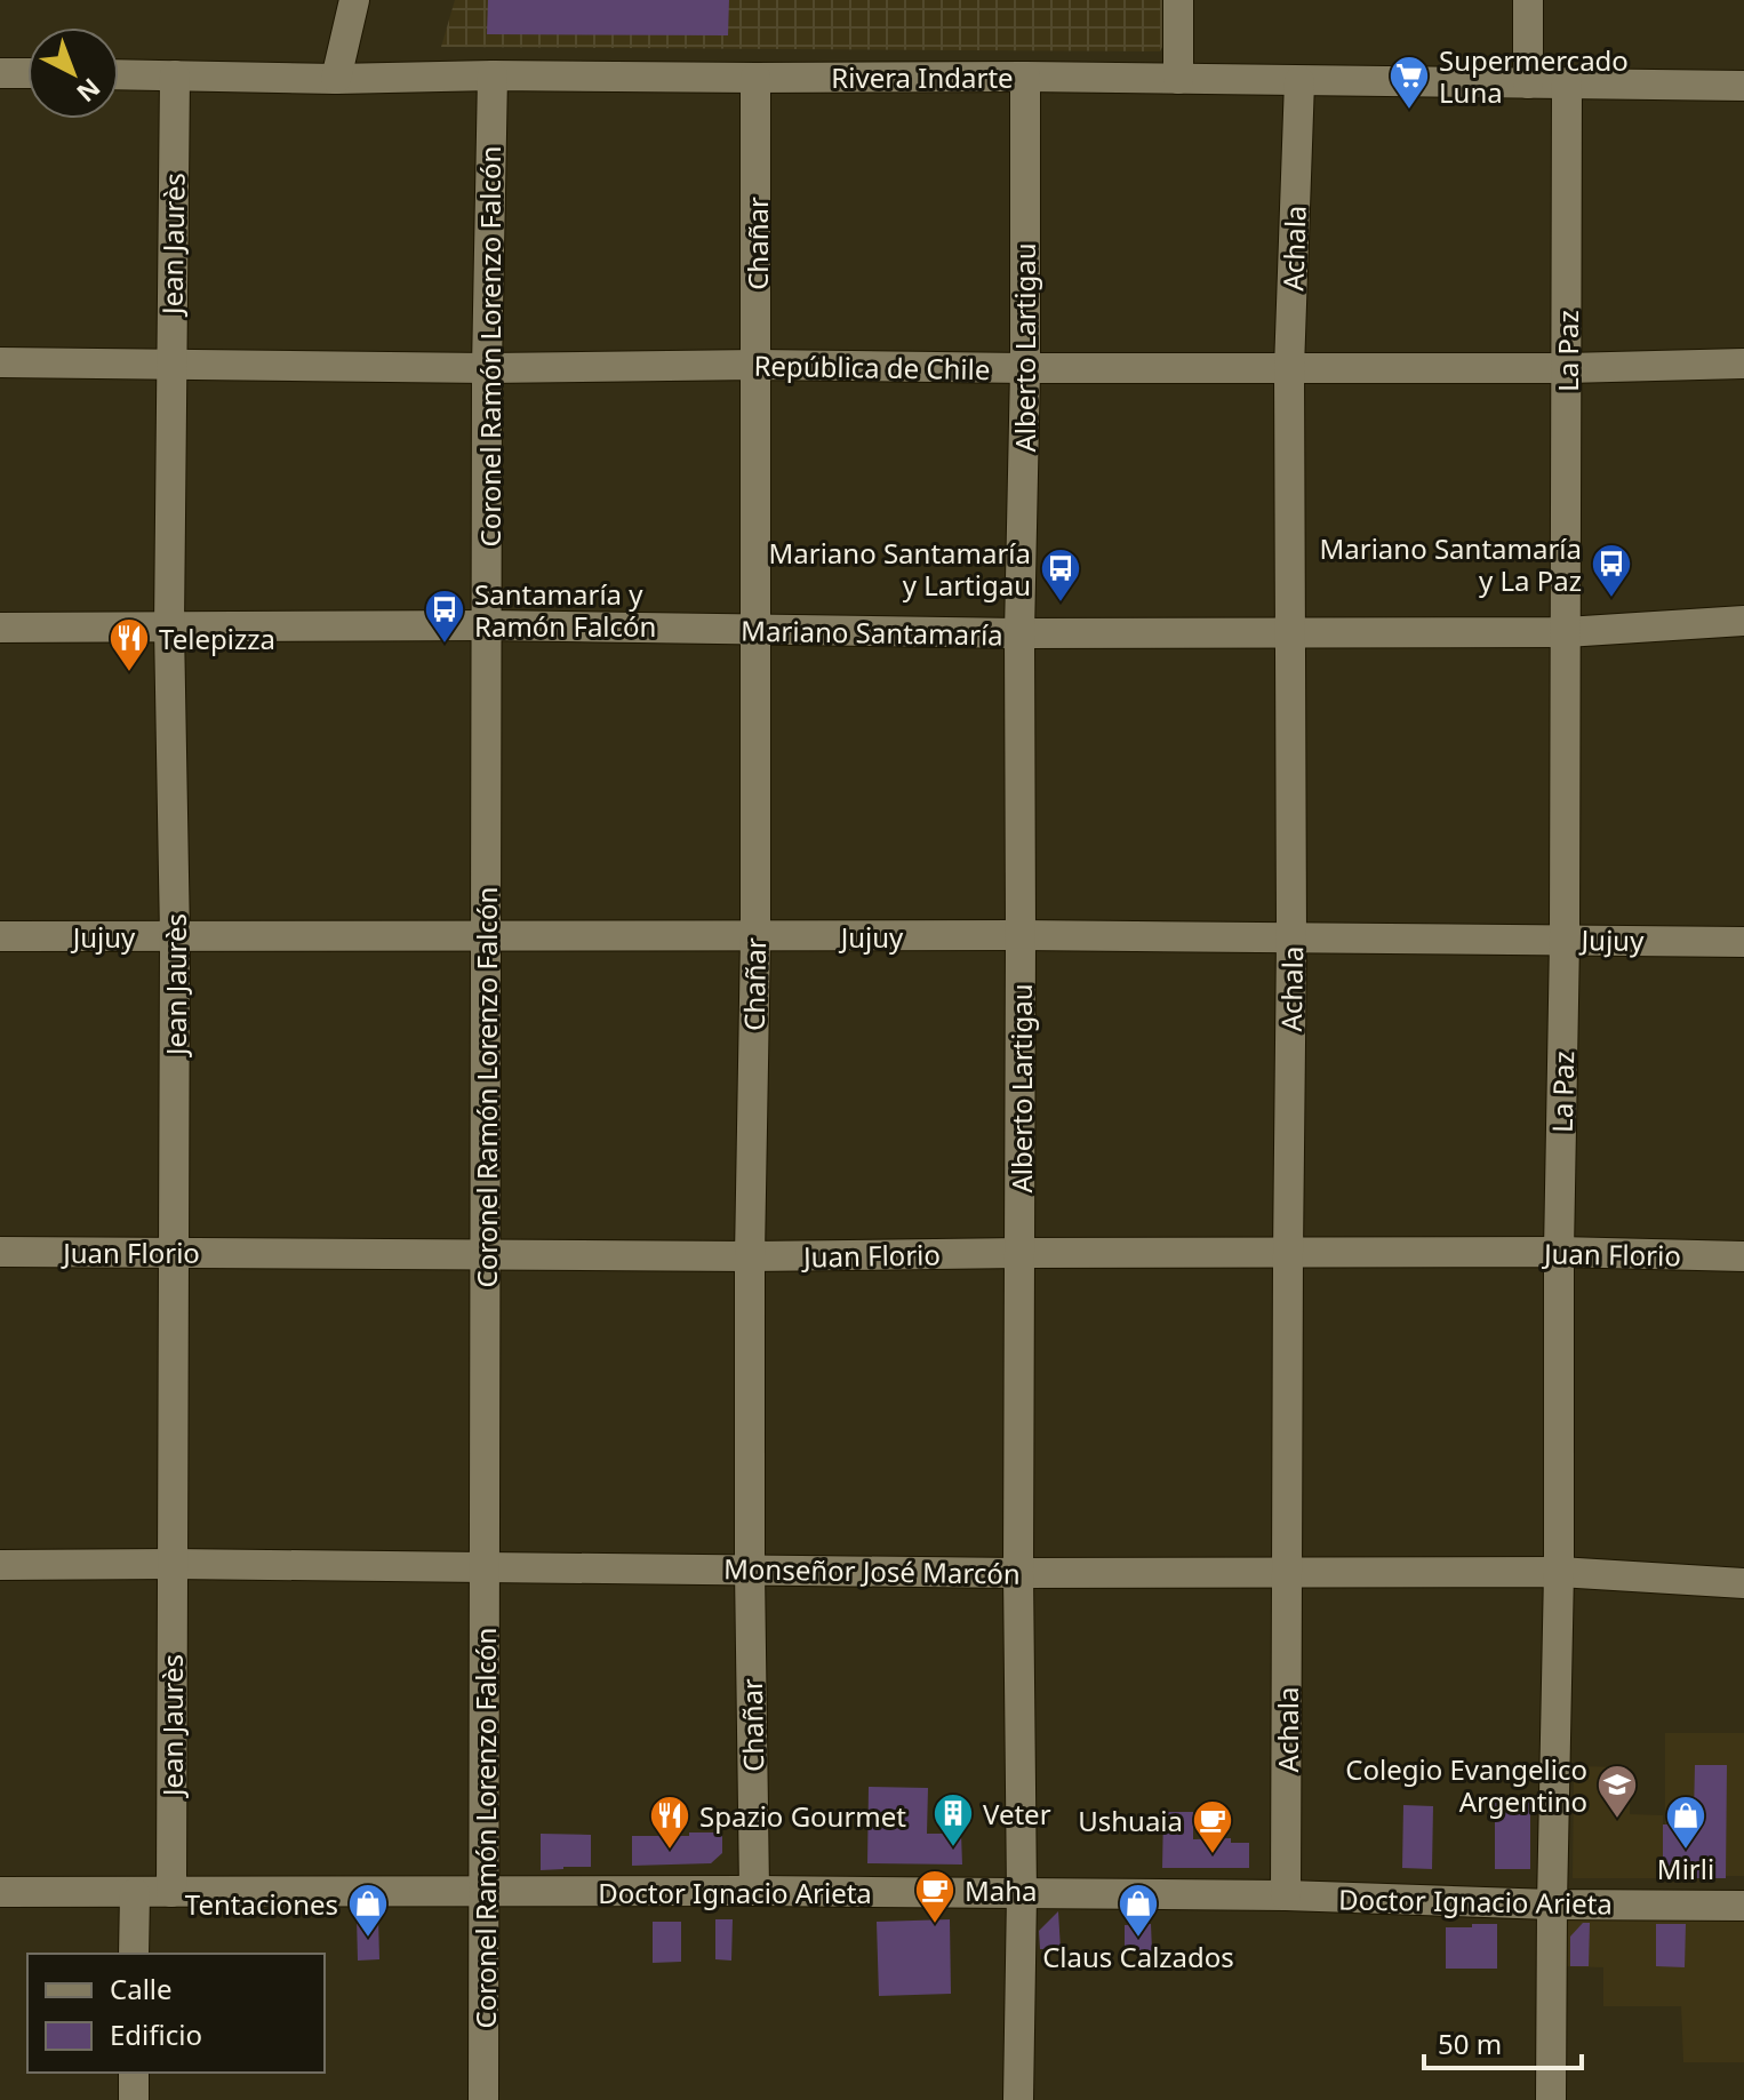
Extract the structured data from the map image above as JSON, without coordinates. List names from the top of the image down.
{
  "streets": {
    "street": [
      "Rivera Indarte",
      "Jean Jaurès",
      "Chañar",
      "Achala",
      "Coronel Ramón Lorenzo Falcón",
      "Alberto Lartigau",
      "La Paz",
      "República de Chile",
      "Mariano Santamaría",
      "Jujuy",
      "Juan Florio",
      "Monseñor José Marcón",
      "Doctor Ignacio Arieta"
    ]
  },
  "crossings": [
    ["Rivera Indarte", "Jean Jaurès"],
    ["Rivera Indarte", "Chañar"],
    ["Rivera Indarte", "Achala"],
    ["Rivera Indarte", "Coronel Ramón Lorenzo Falcón"],
    ["Rivera Indarte", "Alberto Lartigau"],
    ["Rivera Indarte", "La Paz"],
    ["Jean Jaurès", "República de Chile"],
    ["Jean Jaurès", "Mariano Santamaría"],
    ["Jean Jaurès", "Jujuy"],
    ["Jean Jaurès", "Juan Florio"],
    ["Jean Jaurès", "Monseñor José Marcón"],
    ["Jean Jaurès", "Doctor Ignacio Arieta"],
    ["Chañar", "República de Chile"],
    ["Chañar", "Mariano Santamaría"],
    ["Chañar", "Jujuy"],
    ["Chañar", "Juan Florio"],
    ["Chañar", "Monseñor José Marcón"],
    ["Chañar", "Doctor Ignacio Arieta"],
    ["Achala", "República de Chile"],
    ["Achala", "Mariano Santamaría"],
    ["Achala", "Jujuy"],
    ["Achala", "Juan Florio"],
    ["Achala", "Monseñor José Marcón"],
    ["Achala", "Doctor Ignacio Arieta"],
    ["Coronel Ramón Lorenzo Falcón", "República de Chile"],
    ["Coronel Ramón Lorenzo Falcón", "Mariano Santamaría"],
    ["Coronel Ramón Lorenzo Falcón", "Jujuy"],
    ["Coronel Ramón Lorenzo Falcón", "Juan Florio"],
    ["Coronel Ramón Lorenzo Falcón", "Monseñor José Marcón"],
    ["Coronel Ramón Lorenzo Falcón", "Doctor Ignacio Arieta"],
    ["Alberto Lartigau", "República de Chile"],
    ["Alberto Lartigau", "Mariano Santamaría"],
    ["Alberto Lartigau", "Jujuy"],
    ["Alberto Lartigau", "Juan Florio"],
    ["Alberto Lartigau", "Monseñor José Marcón"],
    ["Alberto Lartigau", "Doctor Ignacio Arieta"],
    ["La Paz", "República de Chile"],
    ["La Paz", "Mariano Santamaría"],
    ["La Paz", "Jujuy"],
    ["La Paz", "Juan Florio"],
    ["La Paz", "Monseñor José Marcón"],
    ["La Paz", "Doctor Ignacio Arieta"]
  ],
  "places": {
    "supermarket": ["Supermercado Luna"],
    "bus stop": ["Mariano Santamaría y La Paz", "Mariano Santamaría y Lartigau", "Santamaría y Ramón Falcón"],
    "restaurant": ["Telepizza", "Spazio Gourmet"],
    "school or university": ["Colegio Evangelico Argentino"],
    "building": ["Veter"],
    "shop": ["Mirli", "Tentaciones", "Claus Calzados"],
    "cafe": ["Ushuaia", "Maha"]
  },
  "legend": ["Calle", "Edificio"],
  "scale_bar": "50 m",
  "north": "bottom right"
}
